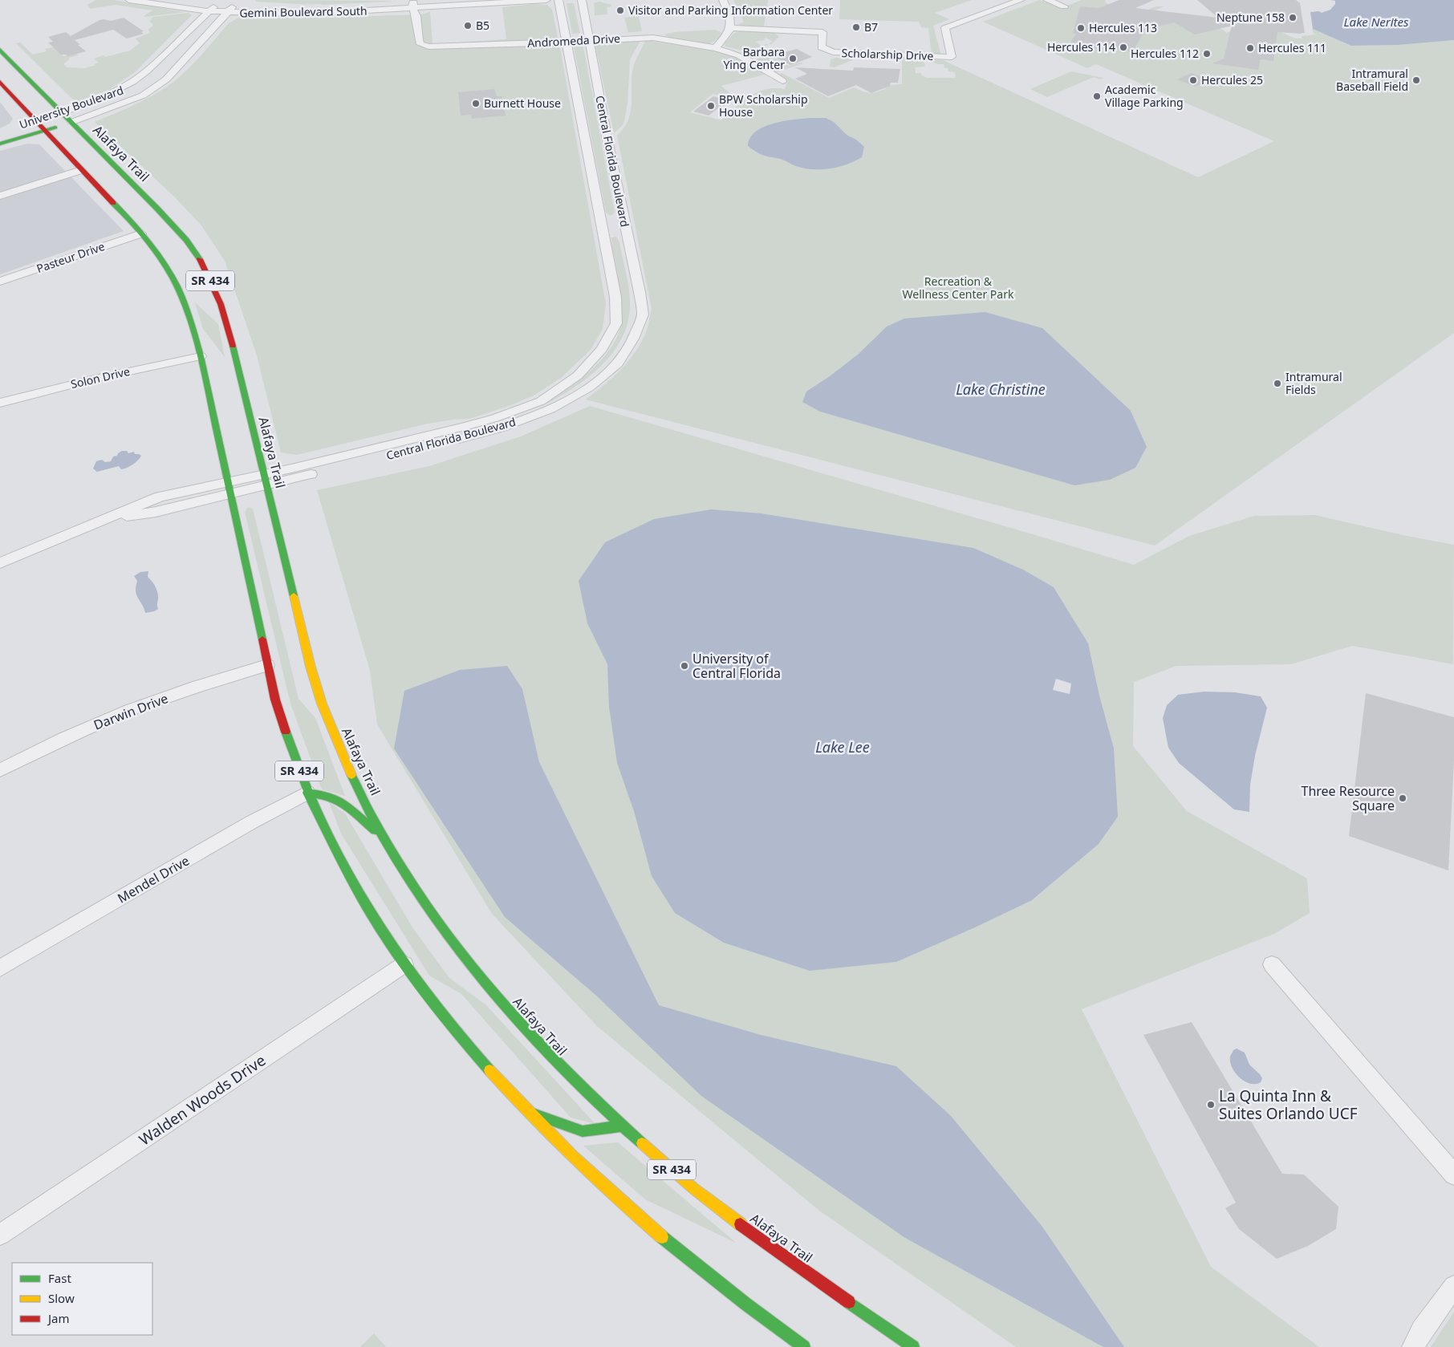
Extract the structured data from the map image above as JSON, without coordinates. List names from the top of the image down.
{
  "streets": {
    "main road": ["University Boulevard", "Alafaya Trail", "SR 434"],
    "street": [
      "Gemini Boulevard South",
      "Andromeda Drive",
      "Scholarship Drive",
      "Central Florida Boulevard",
      "Pasteur Drive",
      "Solon Drive",
      "Darwin Drive",
      "Mendel Drive",
      "Walden Woods Drive"
    ]
  },
  "crossings": [
    ["Gemini Boulevard South", "Andromeda Drive"],
    ["Gemini Boulevard South", "University Boulevard"],
    ["Andromeda Drive", "Central Florida Boulevard"],
    ["University Boulevard", "Alafaya Trail"],
    ["University Boulevard", "SR 434"],
    ["Alafaya Trail", "Central Florida Boulevard"],
    ["Central Florida Boulevard", "SR 434"],
    ["Pasteur Drive", "SR 434"],
    ["SR 434", "Solon Drive"],
    ["SR 434", "Darwin Drive"],
    ["SR 434", "Mendel Drive"],
    ["SR 434", "Walden Woods Drive"]
  ],
  "water": ["Lake Nerites", "Lake Christine", "Lake Lee"],
  "parks": ["Recreation & Wellness Center Park"],
  "places": [
    "Visitor and Parking Information Center",
    "Neptune 158",
    "B5",
    "B7",
    "Hercules 113",
    "Hercules 114",
    "Hercules 111",
    "Hercules 112",
    "Barbara Ying Center",
    "Hercules 25",
    "Intramural Baseball Field",
    "Academic Village Parking",
    "Burnett House",
    "BPW Scholarship House",
    "Intramural Fields",
    "University of Central Florida",
    "Three Resource Square",
    "La Quinta Inn & Suites Orlando UCF"
  ],
  "legend": ["Fast", "Slow", "Jam"]
}
